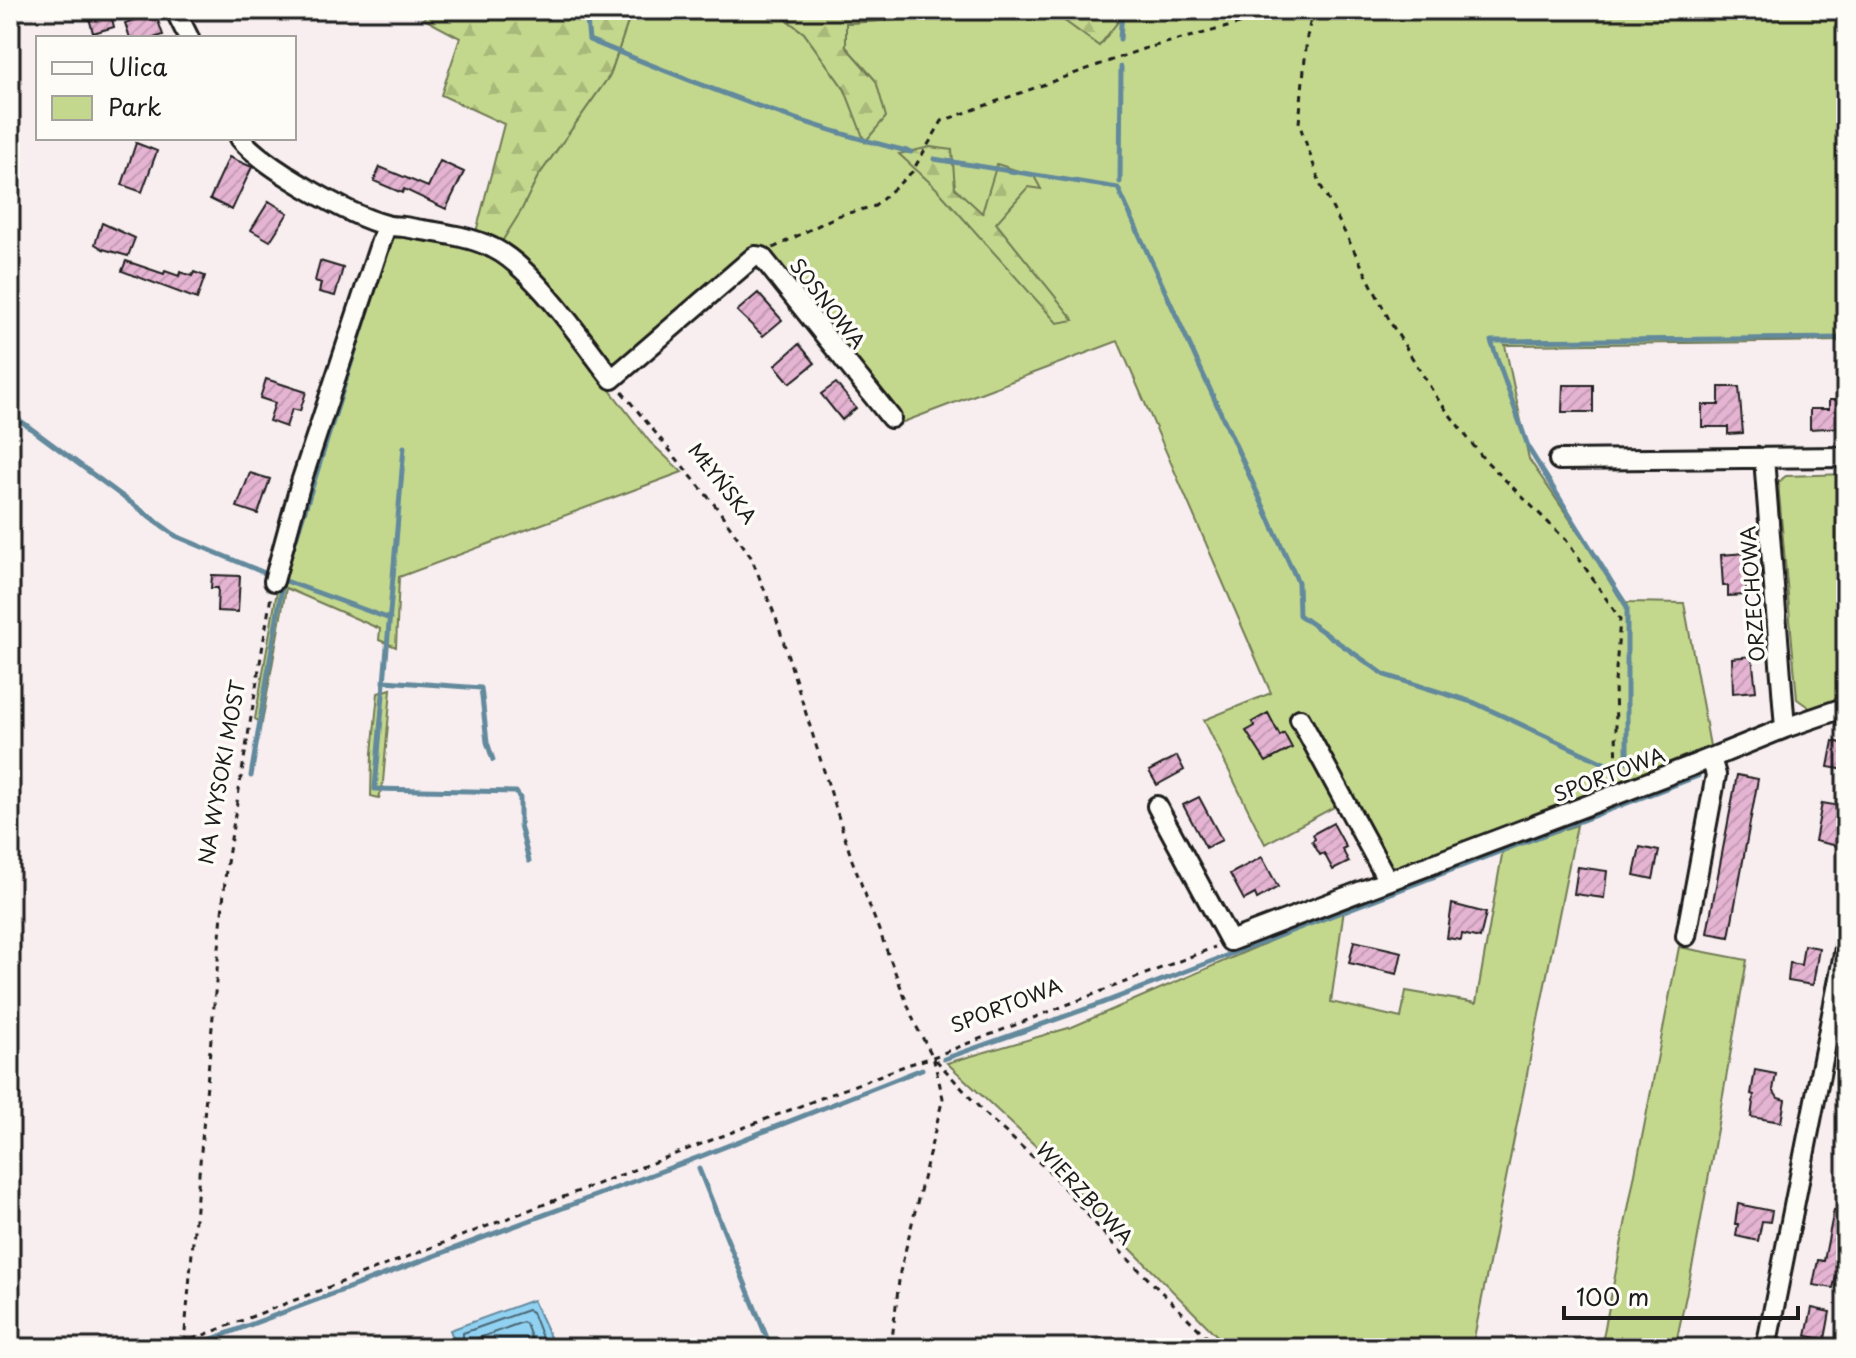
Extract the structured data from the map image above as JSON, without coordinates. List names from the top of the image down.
{
  "streets": {
    "street": ["SOSNOWA", "ORZECHOWA", "SPORTOWA"],
    "path": ["MŁYŃSKA", "NA WYSOKI MOST", "WIERZBOWA"]
  },
  "crossings": [
    ["MŁYŃSKA", "SPORTOWA"],
    ["MŁYŃSKA", "WIERZBOWA"],
    ["ORZECHOWA", "SPORTOWA"],
    ["NA WYSOKI MOST", "SPORTOWA"],
    ["SPORTOWA", "WIERZBOWA"]
  ],
  "legend": ["Ulica", "Park"],
  "scale_bar": "100 m"
}
